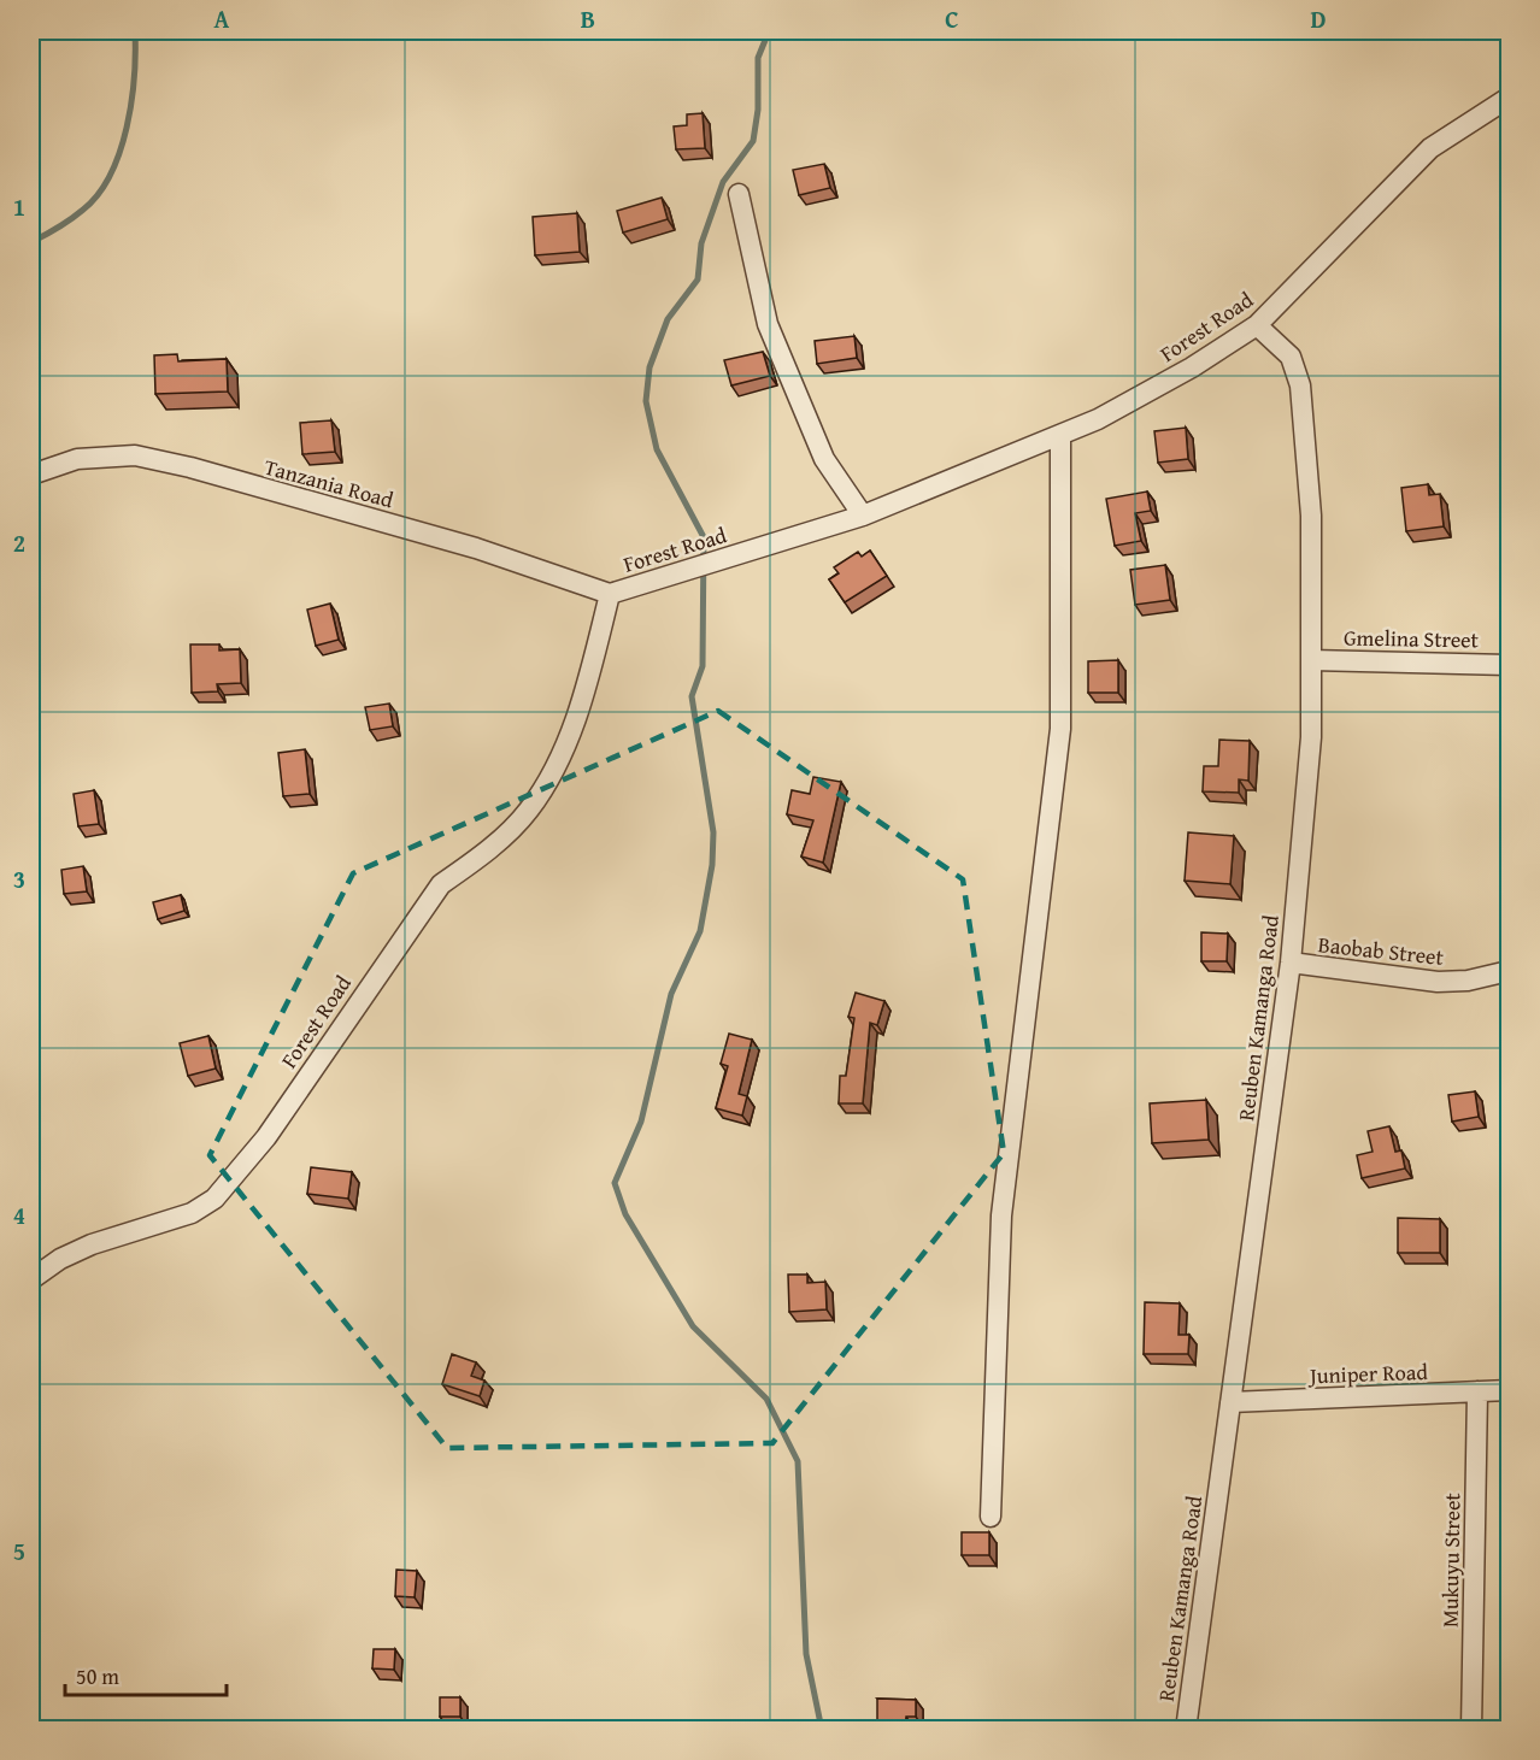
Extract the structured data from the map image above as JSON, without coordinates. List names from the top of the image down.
{
  "streets": {
    "street": [
      "Forest Road",
      "Tanzania Road",
      "Gmelina Street",
      "Baobab Street",
      "Reuben Kamanga Road",
      "Juniper Road",
      "Mukuyu Street"
    ]
  },
  "crossings": [
    ["Forest Road", "Tanzania Road"],
    ["Forest Road", "Reuben Kamanga Road"],
    ["Gmelina Street", "Reuben Kamanga Road"],
    ["Baobab Street", "Reuben Kamanga Road"],
    ["Reuben Kamanga Road", "Juniper Road"],
    ["Juniper Road", "Mukuyu Street"]
  ],
  "scale_bar": "50 m",
  "grid": {
    "columns": [
      "A",
      "B",
      "C",
      "D"
    ],
    "rows": [
      "1",
      "2",
      "3",
      "4",
      "5"
    ]
  }
}
